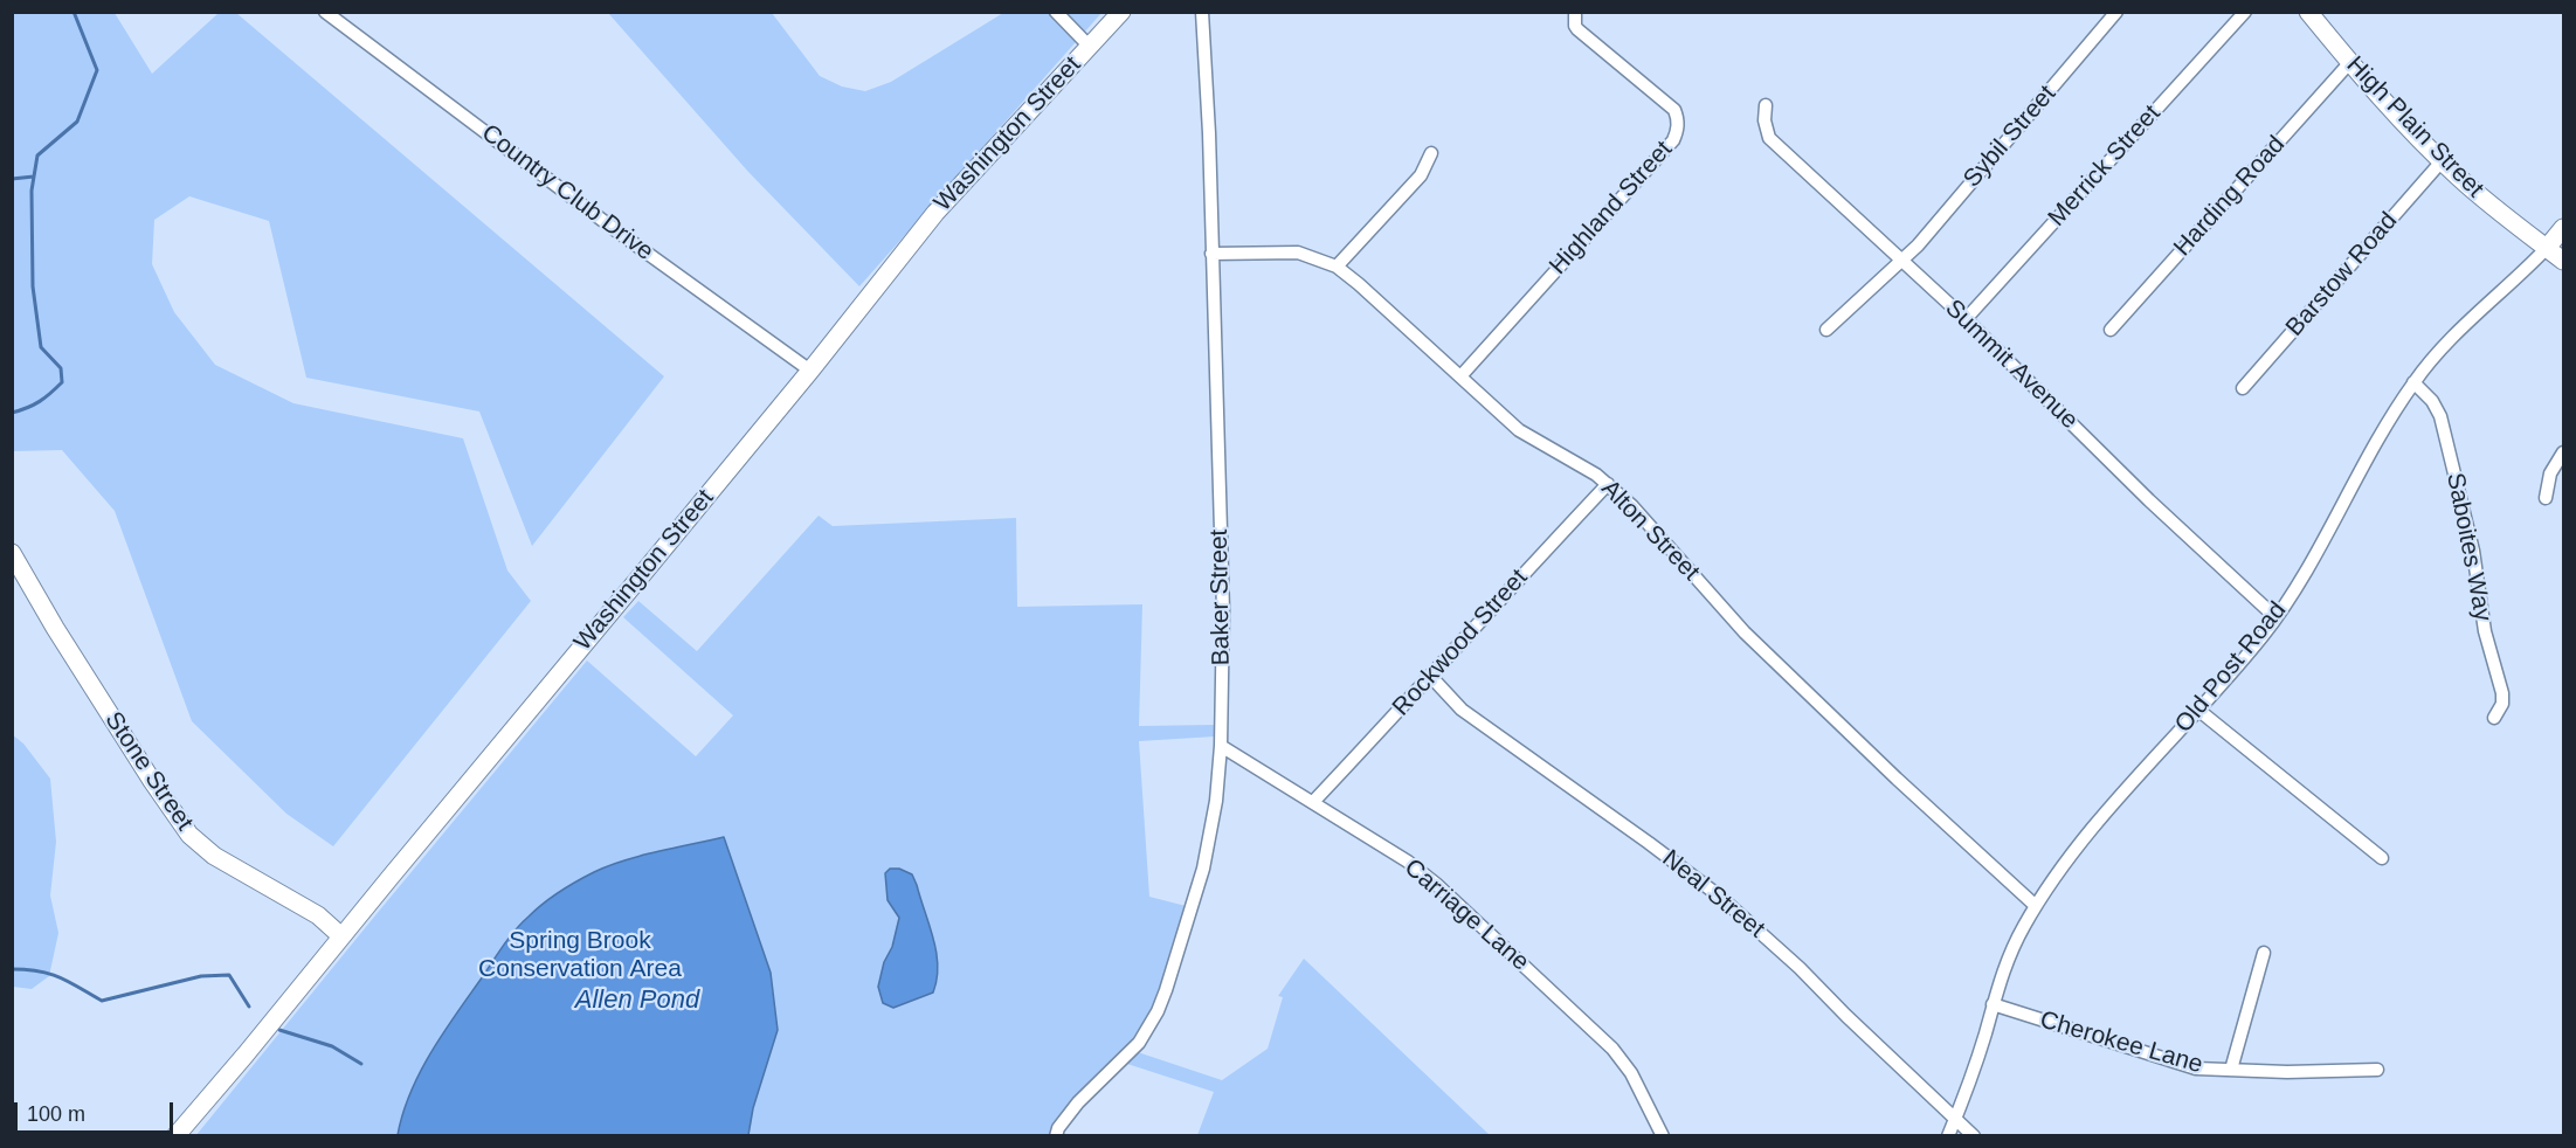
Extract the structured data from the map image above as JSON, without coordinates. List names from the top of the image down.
{
  "streets": {
    "main road": [
      "High Plain Street",
      "Washington Street",
      "Old Post Road",
      "Stone Street"
    ],
    "street": [
      "Sybil Street",
      "Merrick Street",
      "Country Club Drive",
      "Harding Road",
      "Highland Street",
      "Barstow Road",
      "Summit Avenue",
      "Alton Street",
      "Saboites Way",
      "Baker Street",
      "Rockwood Street",
      "Neal Street",
      "Carriage Lane",
      "Cherokee Lane"
    ]
  },
  "crossings": [
    ["High Plain Street", "Harding Road"],
    ["High Plain Street", "Barstow Road"],
    ["High Plain Street", "Old Post Road"],
    ["Washington Street", "Country Club Drive"],
    ["Washington Street", "Stone Street"],
    ["Sybil Street", "Summit Avenue"],
    ["Merrick Street", "Summit Avenue"],
    ["Highland Street", "Alton Street"],
    ["Summit Avenue", "Old Post Road"],
    ["Alton Street", "Baker Street"],
    ["Alton Street", "Rockwood Street"],
    ["Alton Street", "Old Post Road"],
    ["Saboites Way", "Old Post Road"],
    ["Baker Street", "Carriage Lane"],
    ["Rockwood Street", "Neal Street"],
    ["Rockwood Street", "Carriage Lane"],
    ["Old Post Road", "Neal Street"],
    ["Old Post Road", "Cherokee Lane"]
  ],
  "water": ["Allen Pond"],
  "parks": ["Spring Brook Conservation Area"],
  "scale_bar": "100 m"
}
